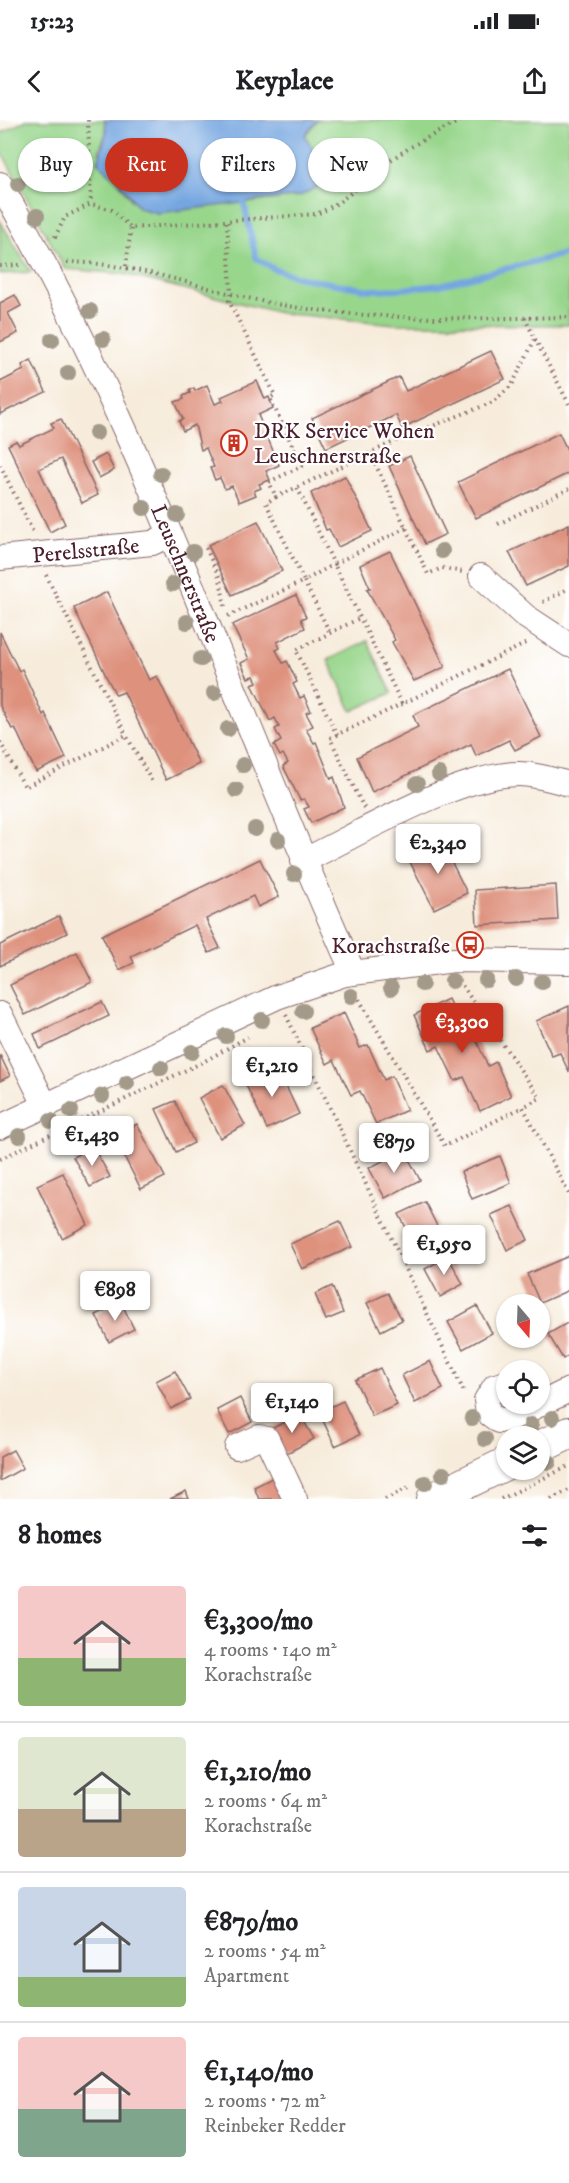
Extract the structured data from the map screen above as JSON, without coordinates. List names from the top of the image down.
{
  "streets": {
    "street": ["Perelsstraße", "Leuschnerstraße"]
  },
  "crossings": [
    ["Perelsstraße", "Leuschnerstraße"]
  ],
  "places": {
    "building": ["DRK Service Wohen Leuschnerstraße"],
    "bus stop": ["Korachstraße"]
  },
  "north": "bottom",
  "page": {
    "status": "15:23",
    "header": "Keyplace",
    "chip": [
      "Buy",
      "Rent",
      "Filters",
      "New"
    ],
    "price": [
      "€2,340",
      "€3,300",
      "€1,210",
      "€1,430",
      "€879",
      "€1,950",
      "€898",
      "€1,140"
    ],
    "heading": "8 homes",
    "list": [
      {
        "name": "€3,300/mo",
        "note": "4 rooms · 140 m² · Korachstraße"
      },
      {
        "name": "€1,210/mo",
        "note": "2 rooms · 64 m² · Korachstraße"
      },
      {
        "name": "€879/mo",
        "note": "2 rooms · 54 m² · Apartment"
      },
      {
        "name": "€1,140/mo",
        "note": "2 rooms · 72 m² · Reinbeker Redder"
      }
    ]
  }
}
